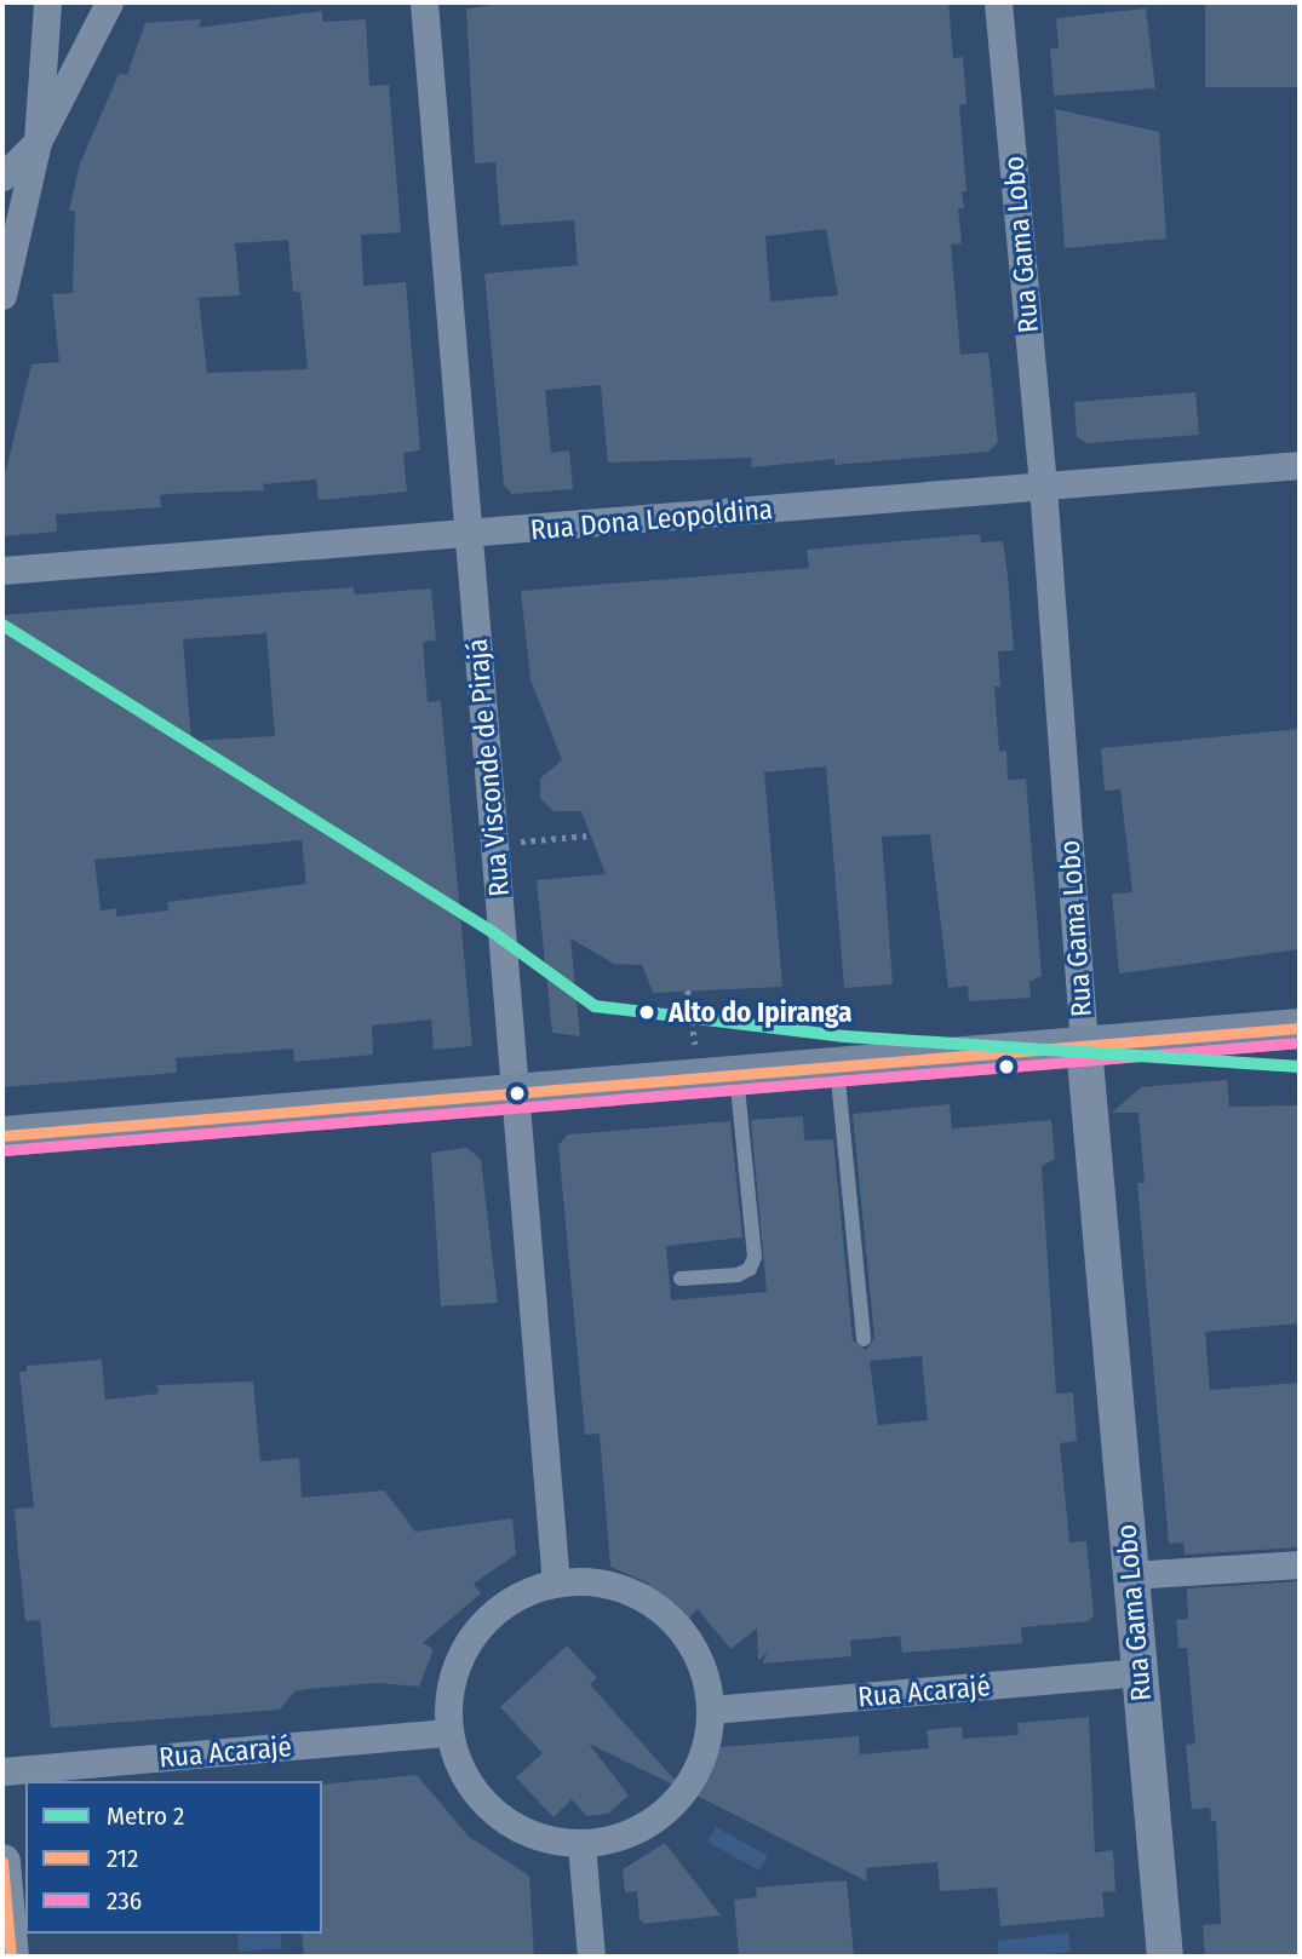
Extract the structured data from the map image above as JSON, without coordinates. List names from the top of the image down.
{
  "streets": {
    "street": [
      "Rua Gama Lobo",
      "Rua Dona Leopoldina",
      "Rua Visconde de Pirajá",
      "Rua Acarajé"
    ]
  },
  "crossings": [
    ["Rua Gama Lobo", "Rua Dona Leopoldina"],
    ["Rua Gama Lobo", "Rua Acarajé"],
    ["Rua Dona Leopoldina", "Rua Visconde de Pirajá"],
    ["Rua Visconde de Pirajá", "Rua Acarajé"]
  ],
  "places": ["Alto do Ipiranga"],
  "lines": ["metro line 2", "transit line 212", "transit line 236"],
  "legend": ["Metro 2", "212", "236"]
}
